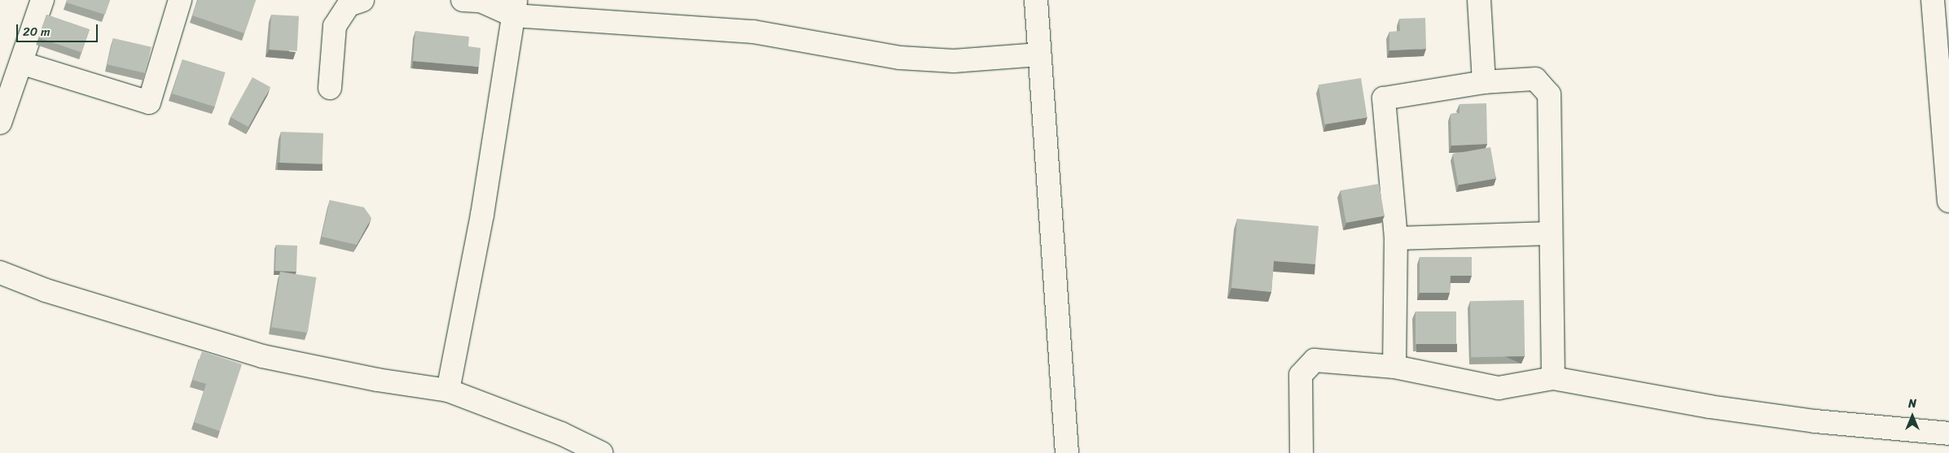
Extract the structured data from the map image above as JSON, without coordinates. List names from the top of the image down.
{
  "scale_bar": "20 m",
  "north": "top"
}
